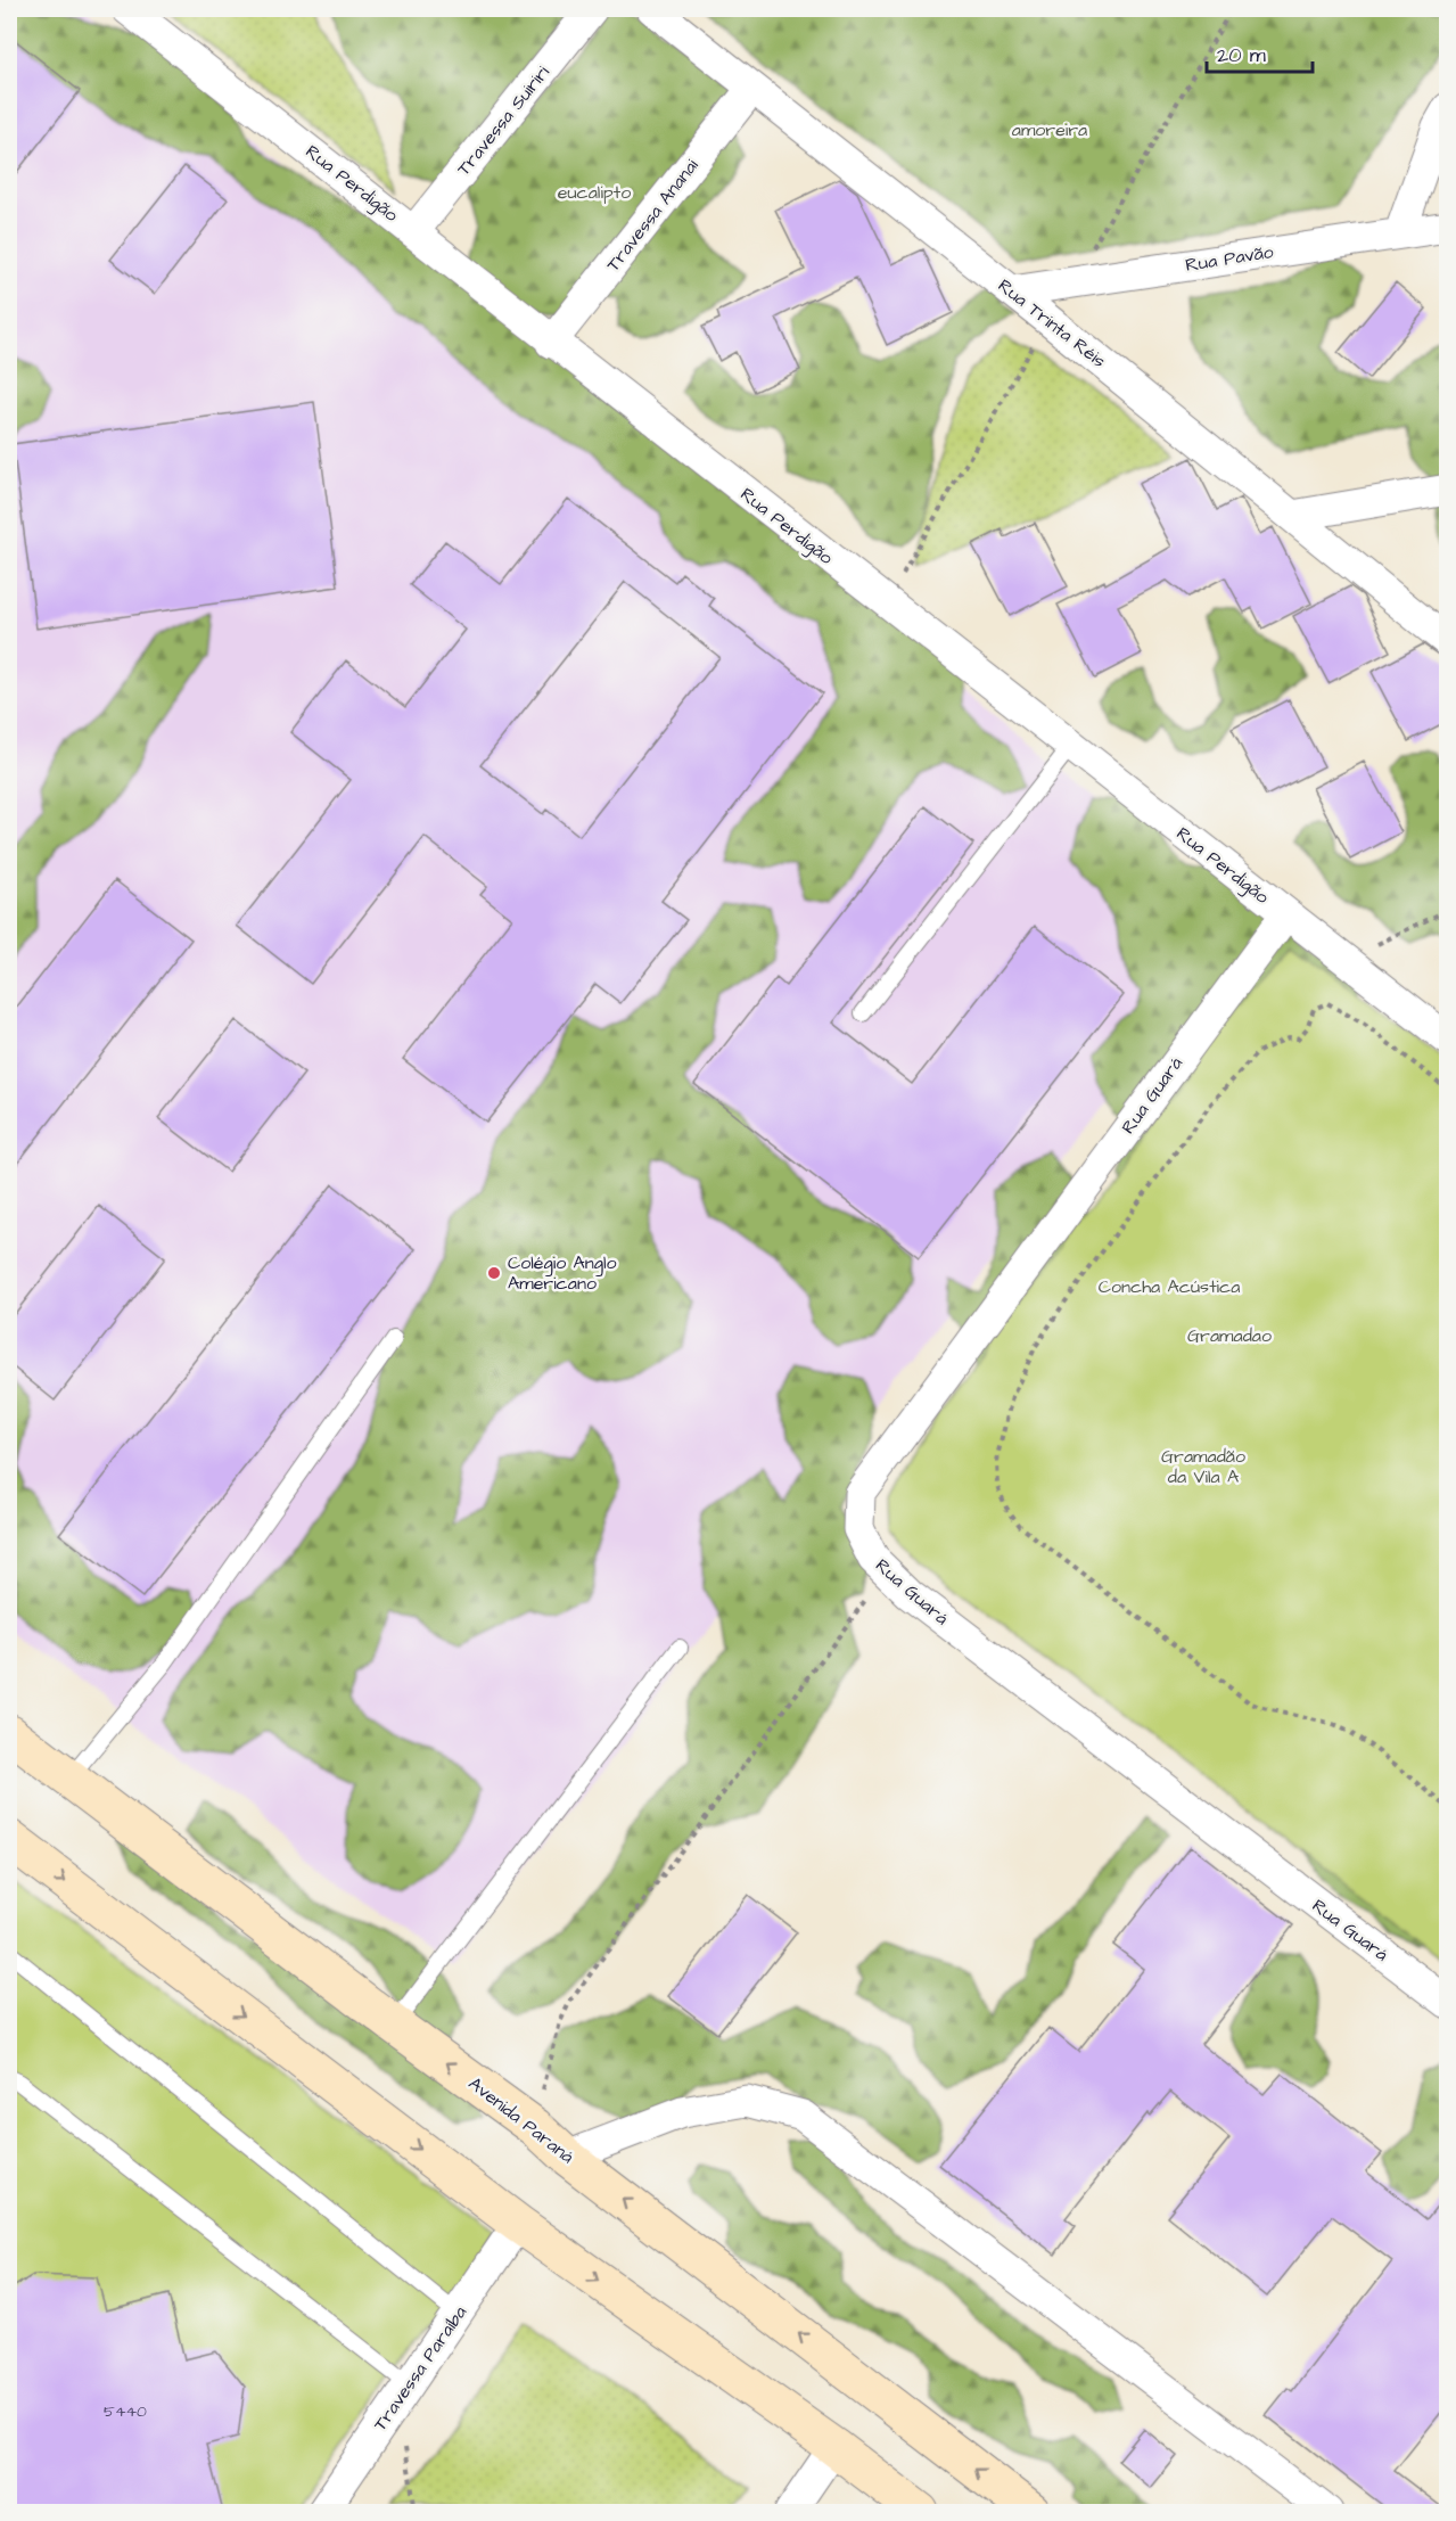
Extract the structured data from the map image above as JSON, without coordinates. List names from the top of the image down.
{
  "streets": {
    "main road": ["Avenida Paraná"],
    "street": [
      "Travessa Suiriri",
      "Rua Perdigão",
      "Travessa Ananai",
      "Rua Pavão",
      "Rua Trinta Réis",
      "Rua Guará",
      "Travessa Paraíba"
    ]
  },
  "crossings": [
    ["Travessa Suiriri", "Rua Perdigão"],
    ["Rua Perdigão", "Travessa Ananai"],
    ["Rua Perdigão", "Rua Guará"],
    ["Travessa Ananai", "Rua Trinta Réis"],
    ["Rua Pavão", "Rua Trinta Réis"]
  ],
  "parks": [
    "amoreira",
    "eucalipto",
    "Concha Acústica",
    "Gramadao",
    "Gramadão da Vila A"
  ],
  "places": ["Colégio Anglo Americano"],
  "house_numbers": ["5440"],
  "scale_bar": "20 m"
}
